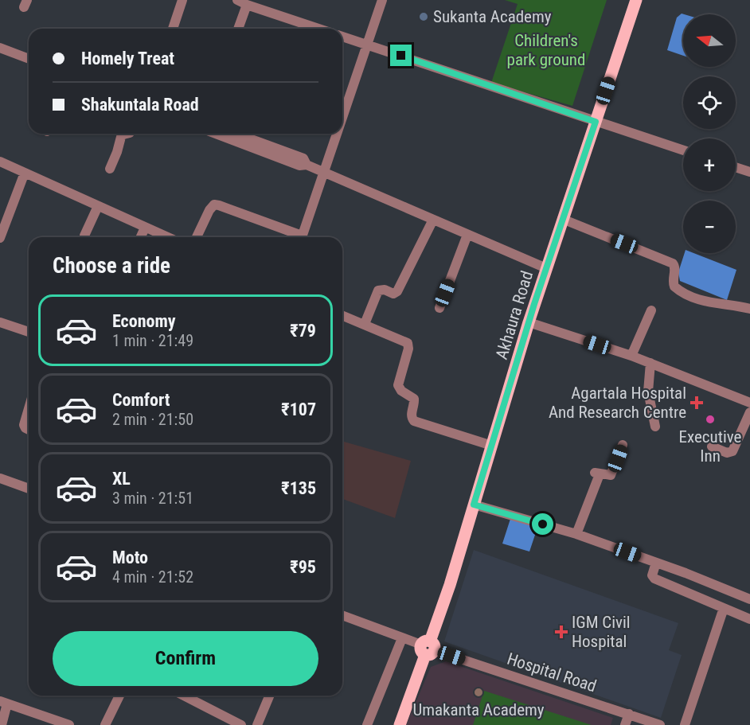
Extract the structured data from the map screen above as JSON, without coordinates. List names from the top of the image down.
{
  "streets": {
    "main road": ["Akhaura Road"],
    "street": ["Hospital Road"]
  },
  "crossings": [
    ["Akhaura Road", "Hospital Road"]
  ],
  "parks": ["Children's park ground"],
  "places": {
    "other": ["Sukanta Academy", "Executive Inn", "Umakanta Academy"],
    "health": ["Agartala Hospital And Research Centre", "IGM Civil Hospital"]
  },
  "north": "left",
  "page": {
    "map_buttons": ["+", "−"],
    "banner": ["Homely Treat", "Shakuntala Road"],
    "heading": "Choose a ride",
    "list": [
      {
        "name": "Economy",
        "note": "1 min · 21:49",
        "value": "₹79"
      },
      {
        "name": "Comfort",
        "note": "2 min · 21:50",
        "value": "₹107"
      },
      {
        "name": "XL",
        "note": "3 min · 21:51",
        "value": "₹135"
      },
      {
        "name": "Moto",
        "note": "4 min · 21:52",
        "value": "₹95"
      }
    ],
    "buttons": "Confirm"
  }
}
